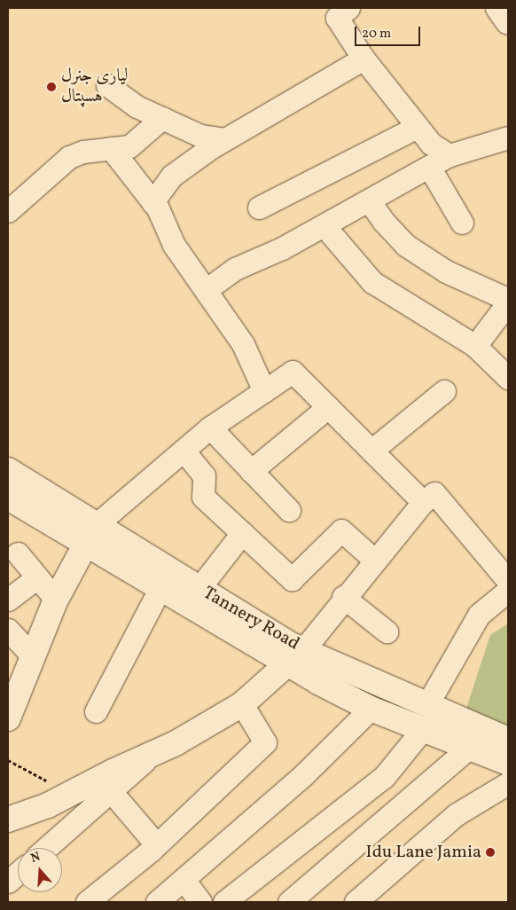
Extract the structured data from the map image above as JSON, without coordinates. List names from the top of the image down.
{
  "streets": {
    "main road": ["Tannery Road"]
  },
  "places": ["لیاری جنرل ہسپتال", "Idu Lane Jamia"],
  "scale_bar": "20 m",
  "north": "top"
}
